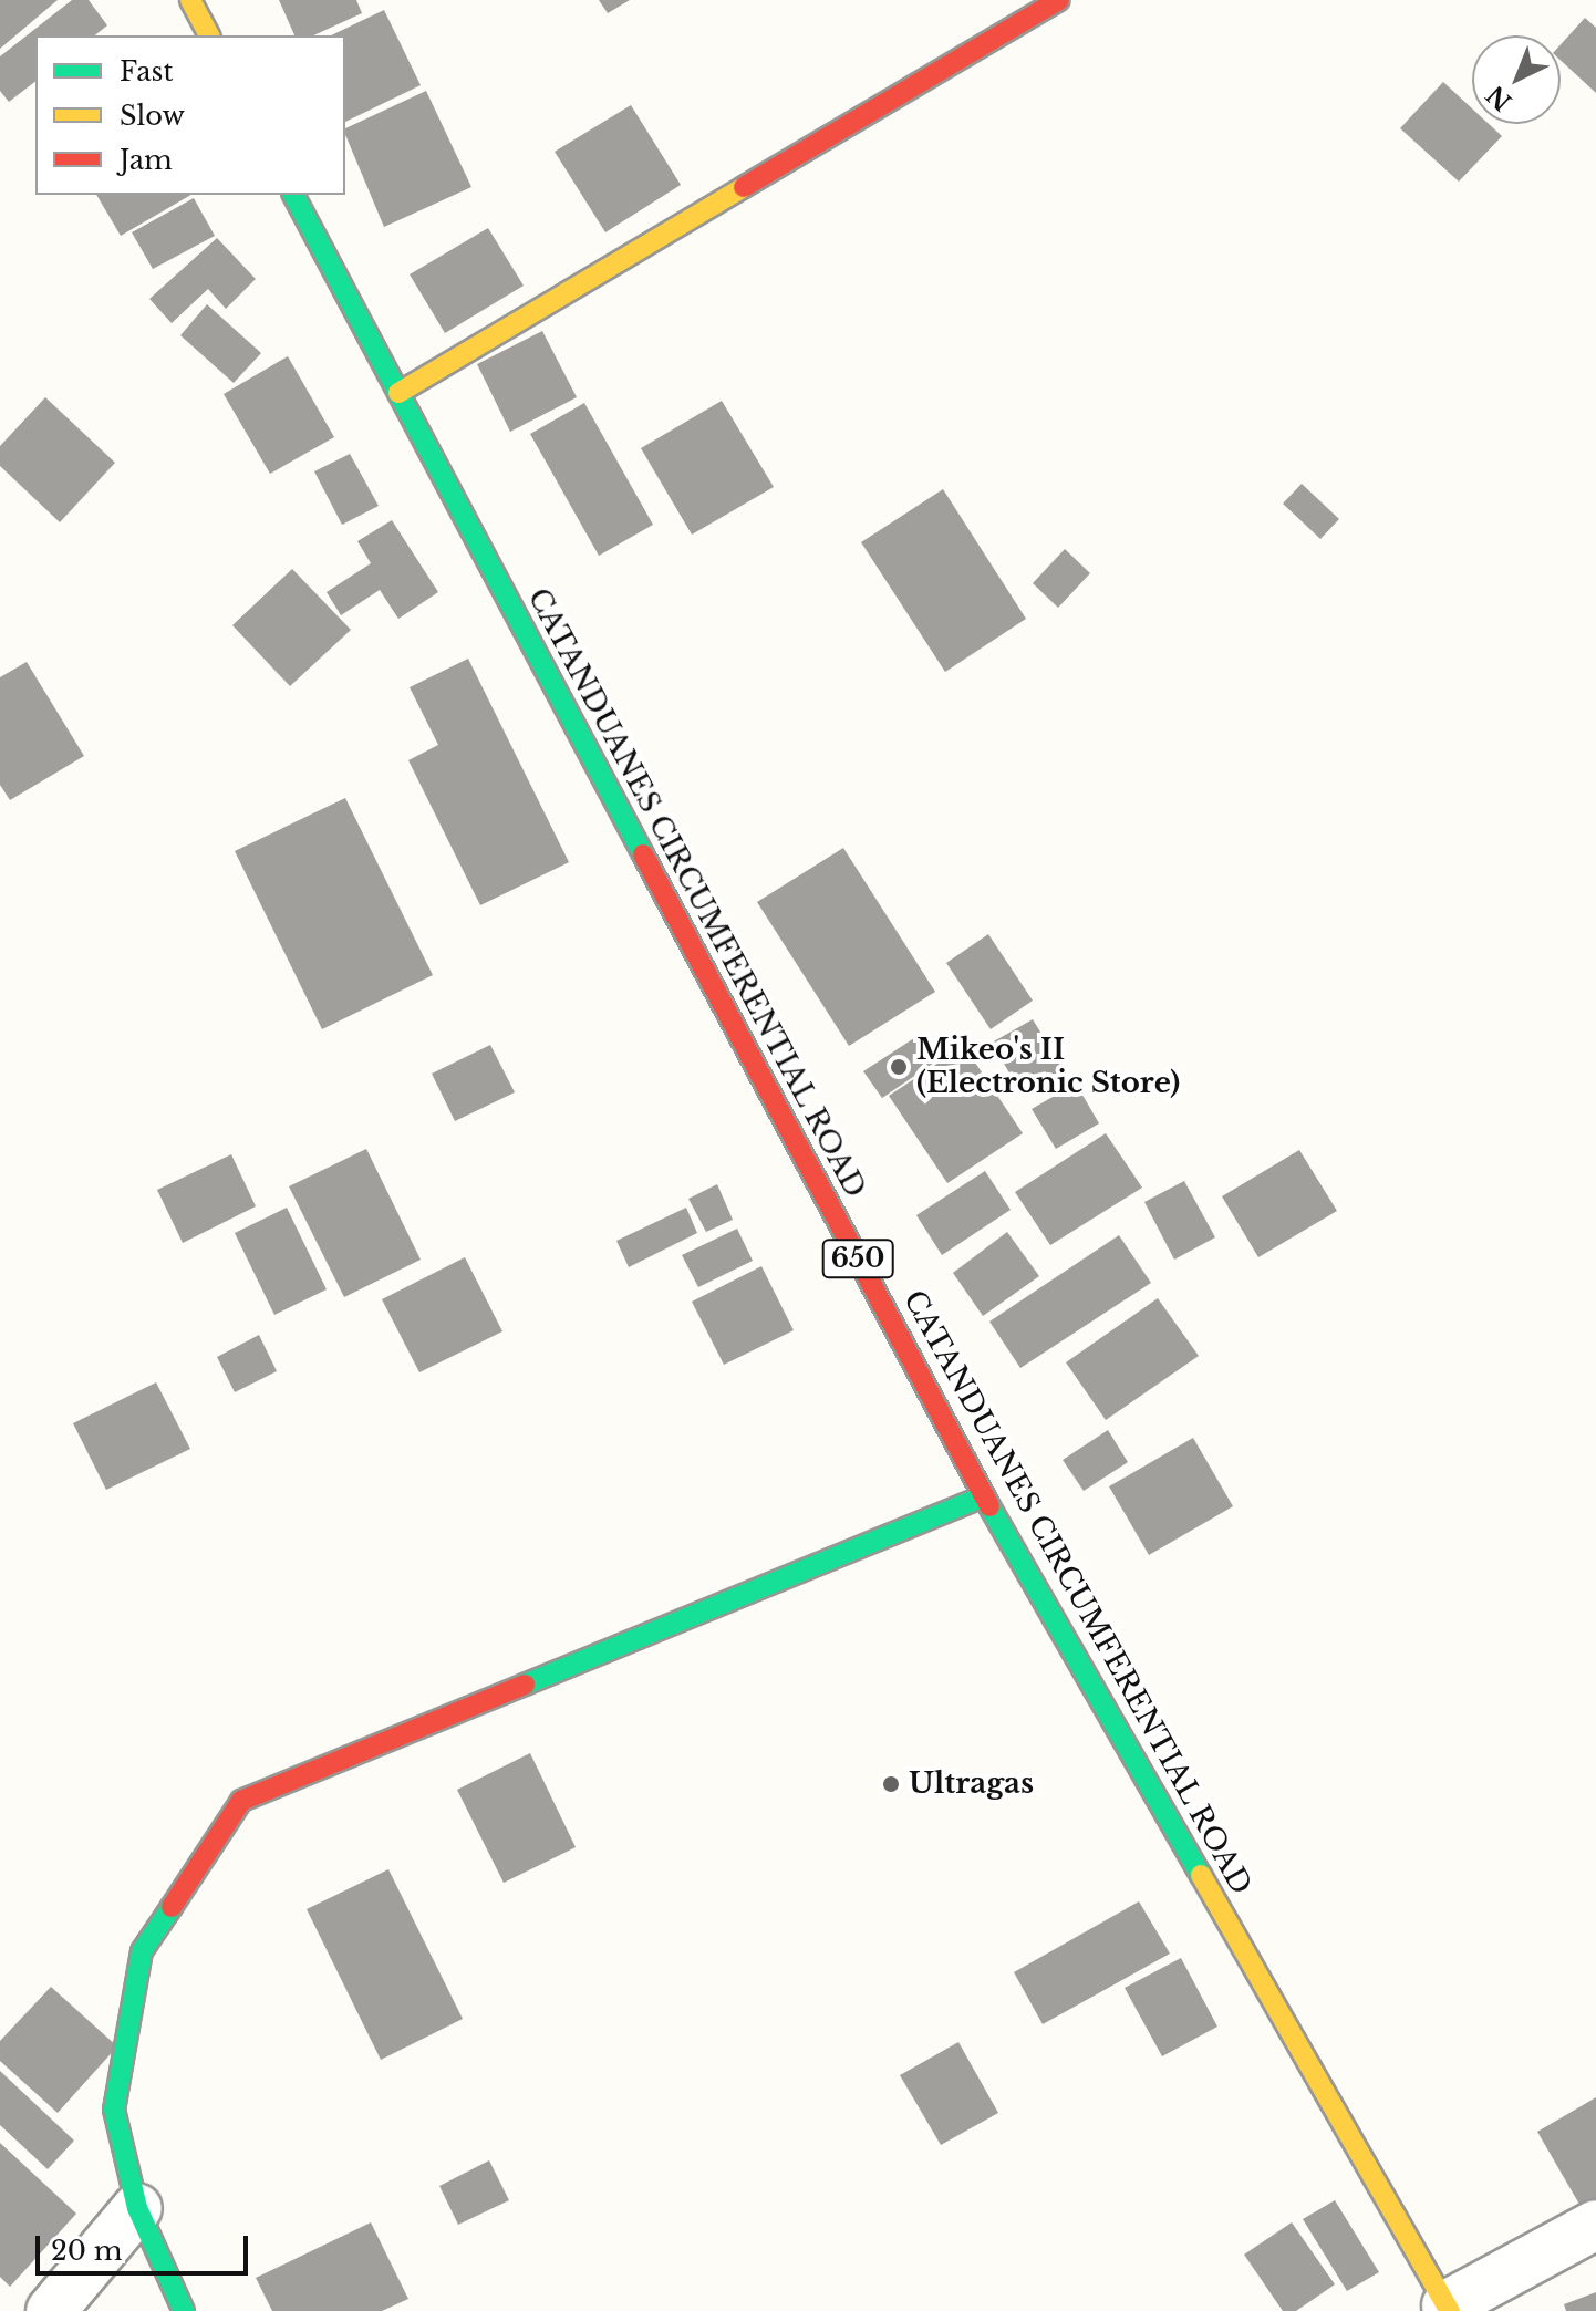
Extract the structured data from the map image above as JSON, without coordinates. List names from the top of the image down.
{
  "streets": {
    "main road": ["CATANDUANES CIRCUMFERENTIAL ROAD", "650"]
  },
  "places": ["Mikeo's II (Electronic Store)", "Ultragas"],
  "legend": ["Fast", "Slow", "Jam"],
  "scale_bar": "20 m",
  "north": "bottom left"
}
